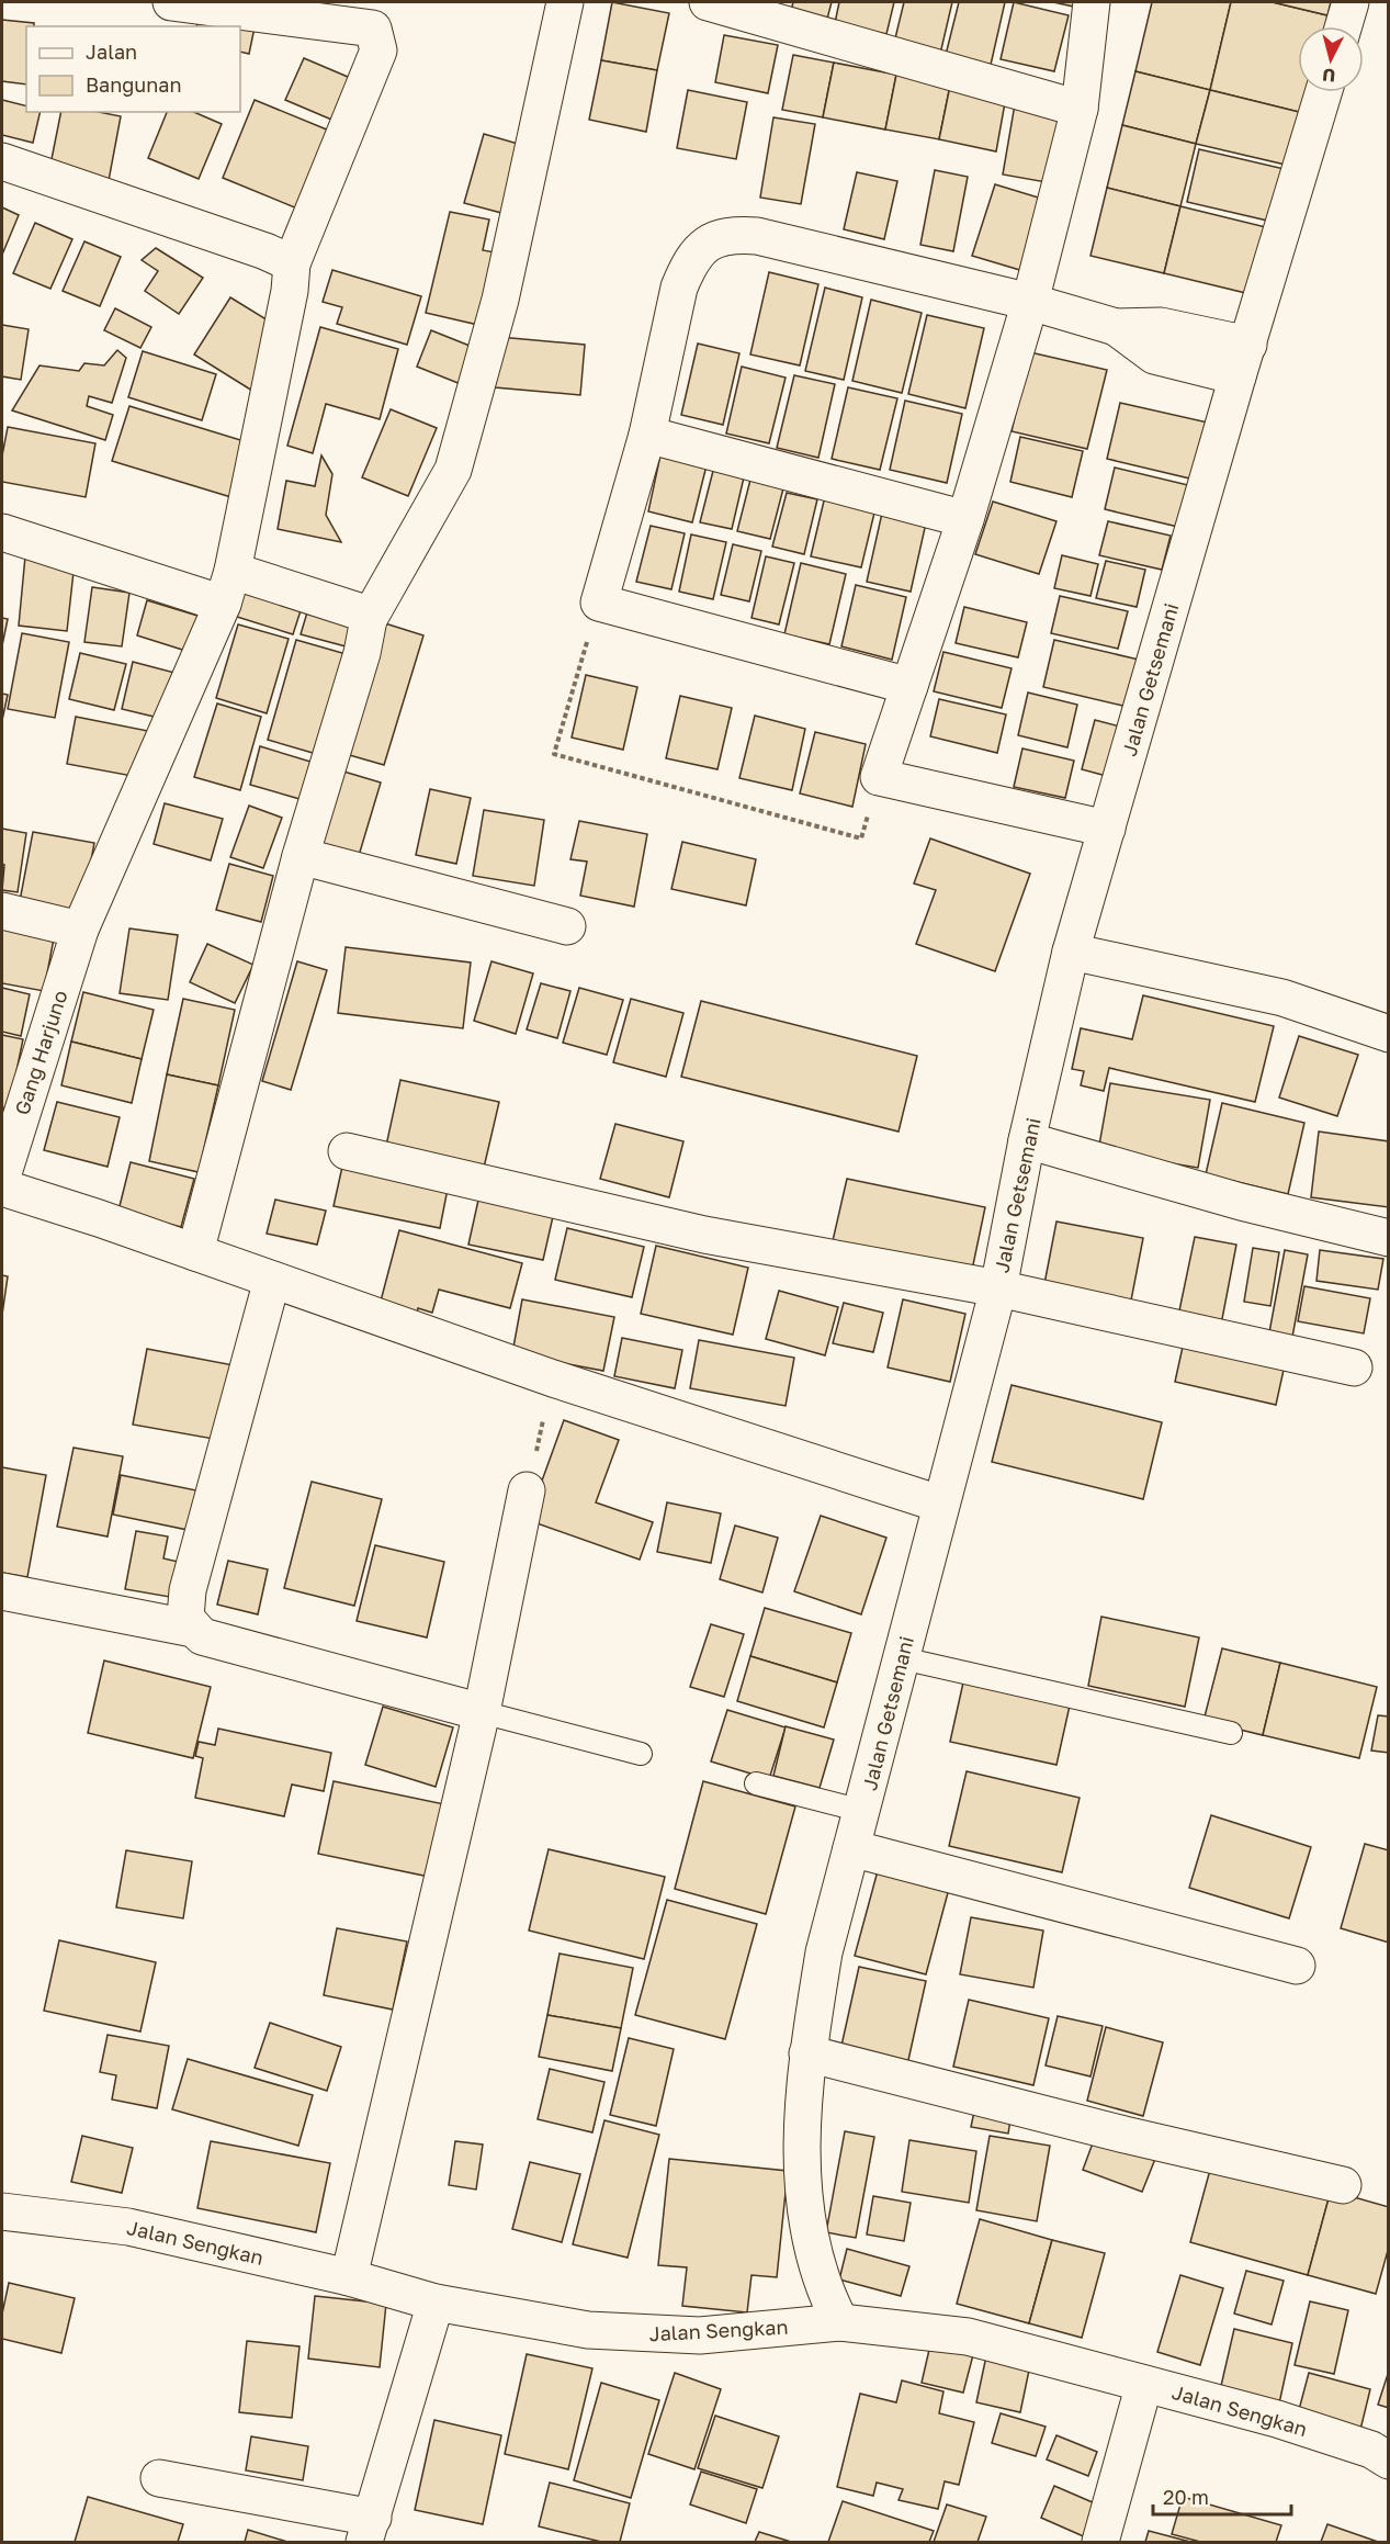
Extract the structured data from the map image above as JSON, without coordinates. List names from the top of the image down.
{
  "streets": {
    "street": ["Jalan Getsemani", "Gang Harjuno", "Jalan Sengkan"]
  },
  "crossings": [
    ["Jalan Getsemani", "Jalan Sengkan"]
  ],
  "legend": ["Jalan", "Bangunan"],
  "scale_bar": "20 m",
  "north": "bottom"
}
